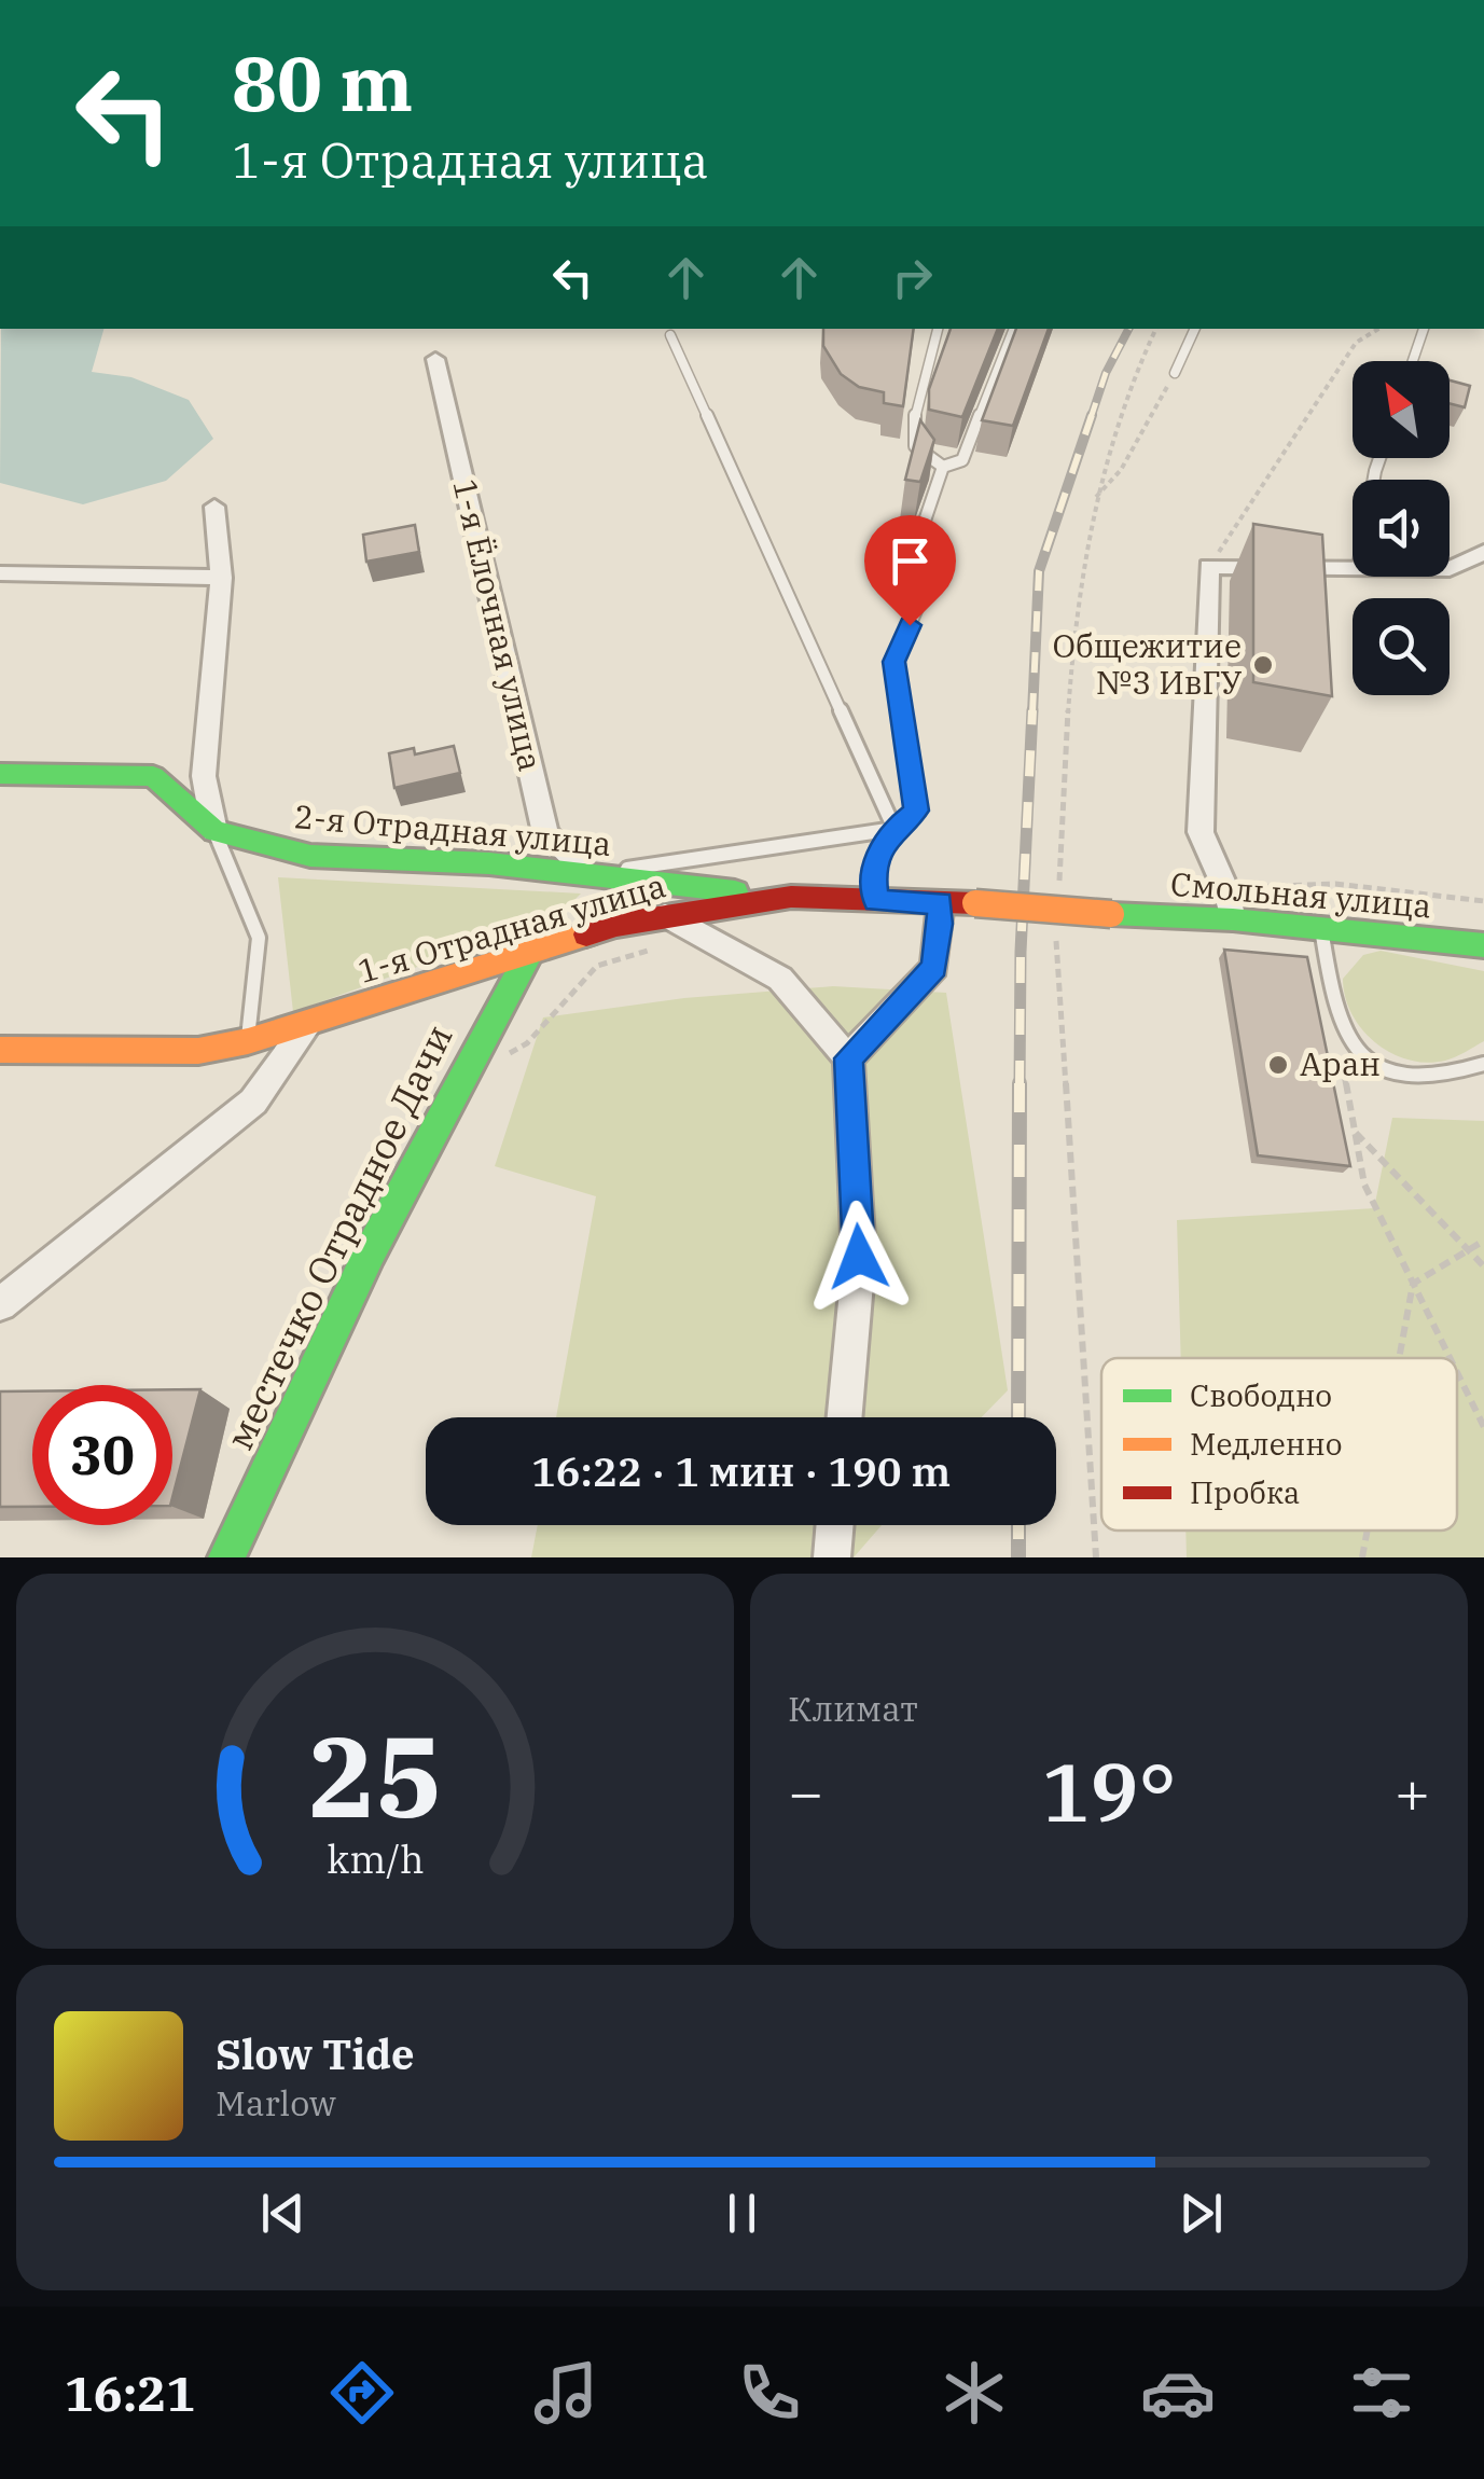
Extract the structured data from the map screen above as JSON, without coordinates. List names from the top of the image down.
{
  "streets": {
    "main road": [
      "2-я Отрадная улица",
      "Смольная улица",
      "1-я Отрадная улица",
      "местечко Отрадное Дачи"
    ],
    "street": ["1-я Ёлочная улица"]
  },
  "crossings": [
    ["1-я Ёлочная улица", "2-я Отрадная улица"],
    ["2-я Отрадная улица", "1-я Отрадная улица"],
    ["Смольная улица", "1-я Отрадная улица"],
    ["1-я Отрадная улица", "местечко Отрадное Дачи"]
  ],
  "places": ["Общежитие №3 ИвГУ", "Аран"],
  "legend": ["Свободно", "Медленно", "Пробка"],
  "north": "top left",
  "page": {
    "turn": ["80 m", "1-я Отрадная улица"],
    "limit": "30",
    "trip": "16:22 · 1 мин · 190 m",
    "tile": "Климат",
    "heat": ["−", "19°", "+"],
    "song": ["Slow Tide", "Marlow"],
    "tabs": "16:21",
    "gauge": ["25", "km/h"]
  }
}
